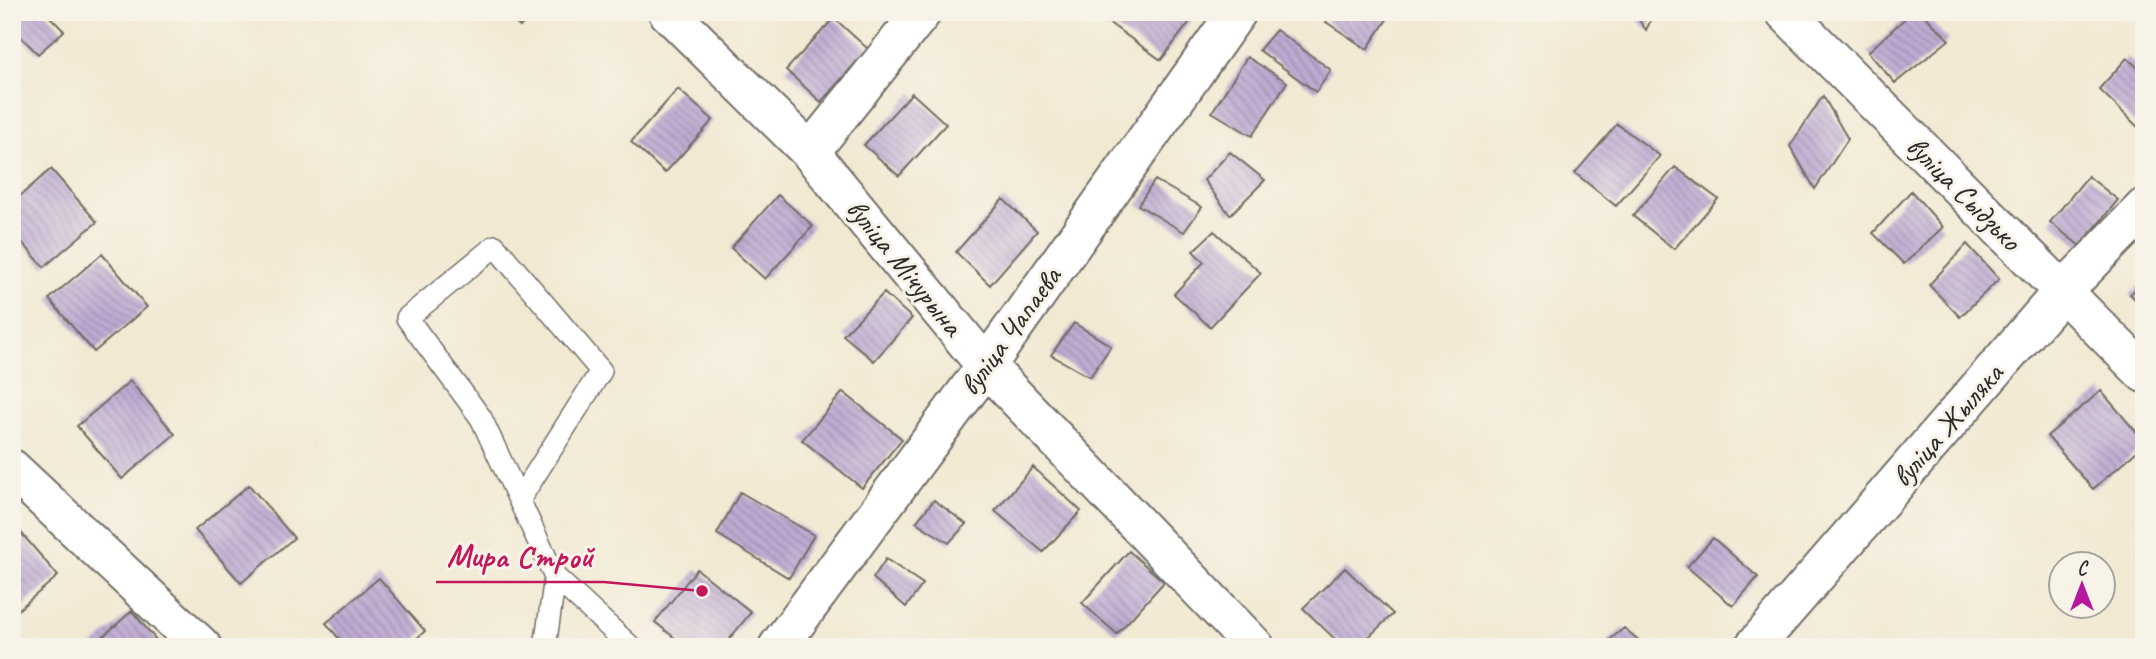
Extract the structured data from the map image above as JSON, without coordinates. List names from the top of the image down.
{
  "streets": {
    "street": [
      "вуліца Сыдзько",
      "вуліца Мічурына",
      "вуліца Чапаева",
      "вуліца Жыляка"
    ]
  },
  "crossings": [
    ["вуліца Сыдзько", "вуліца Жыляка"],
    ["вуліца Мічурына", "вуліца Чапаева"]
  ],
  "places": ["Мира Строй"],
  "north": "top"
}
